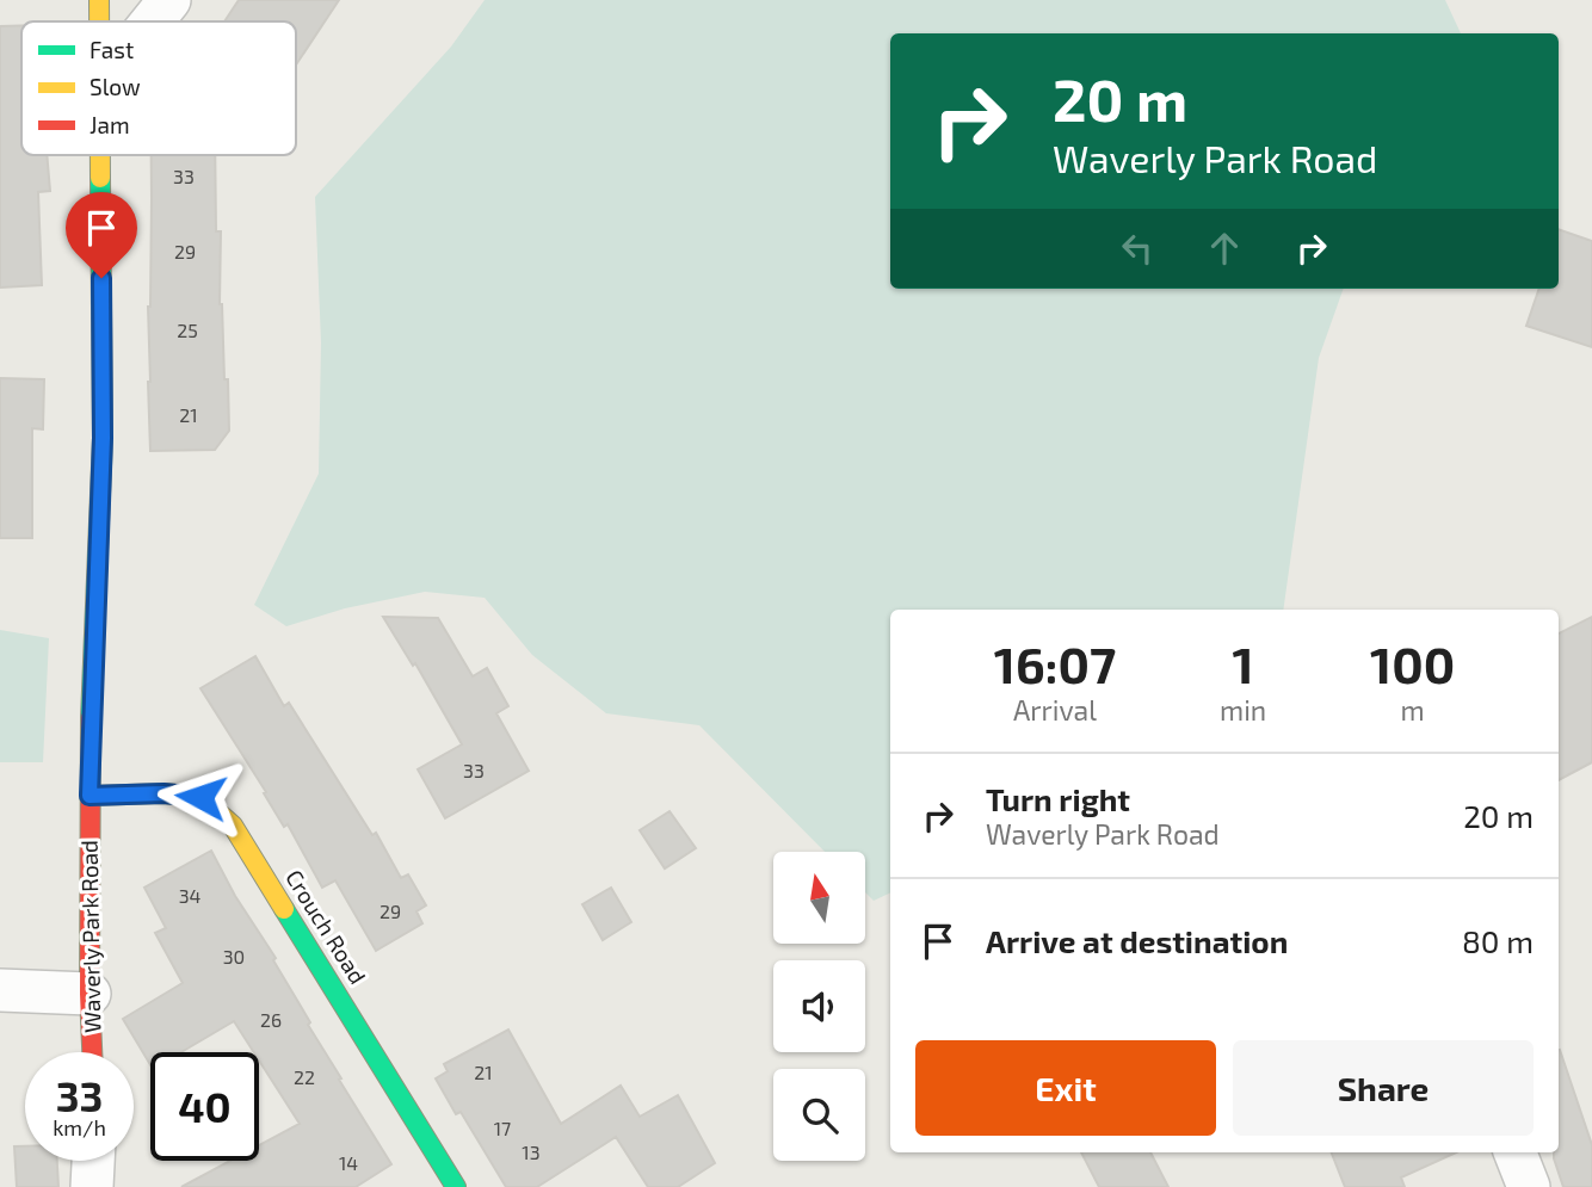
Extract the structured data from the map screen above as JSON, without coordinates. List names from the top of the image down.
{
  "streets": {
    "street": ["Crouch Road", "Waverly Park Road"]
  },
  "crossings": [
    ["Crouch Road", "Waverly Park Road"]
  ],
  "house_numbers": [
    "33",
    "29",
    "25",
    "21",
    "33",
    "34",
    "29",
    "30",
    "26",
    "21",
    "22",
    "17",
    "13",
    "14"
  ],
  "legend": ["Fast", "Slow", "Jam"],
  "north": "top",
  "page": {
    "turn": ["20 m", "Waverly Park Road"],
    "eta": [
      "16:07",
      "Arrival",
      "1",
      "min",
      "100",
      "m"
    ],
    "list": [
      {
        "name": "Turn right",
        "note": "Waverly Park Road",
        "value": "20 m"
      },
      {
        "name": "Arrive at destination",
        "value": "80 m"
      }
    ],
    "buttons": ["Exit", "Share"],
    "speed": "33 km/h",
    "limit": "40"
  }
}
